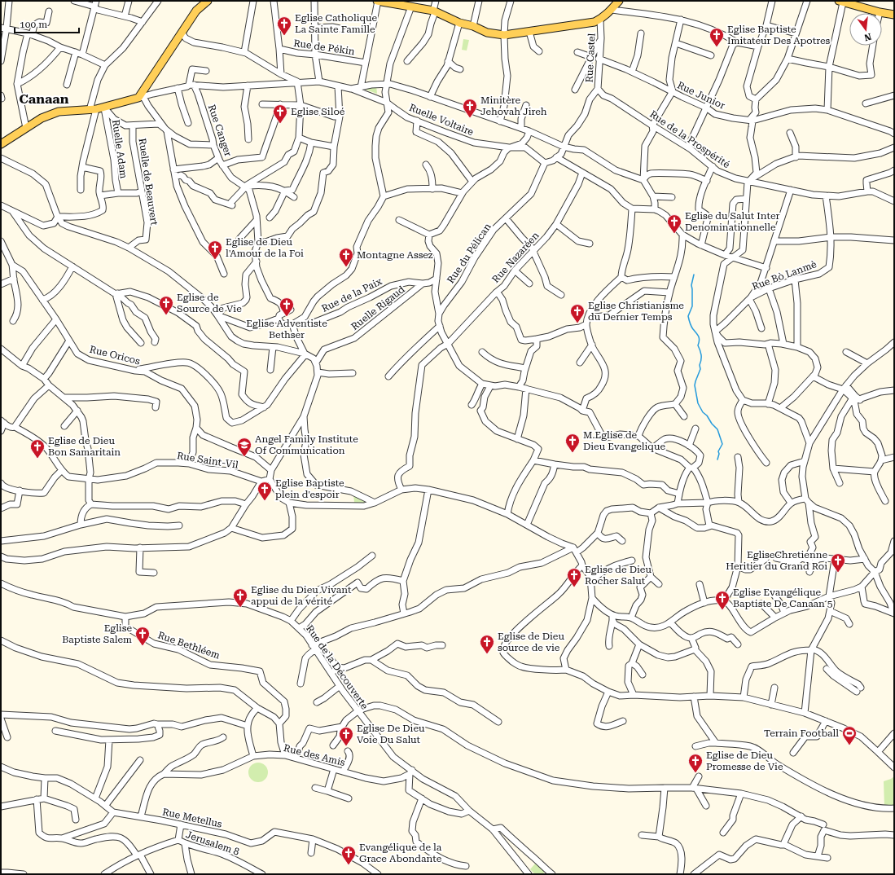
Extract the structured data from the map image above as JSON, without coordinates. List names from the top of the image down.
{
  "streets": {
    "street": [
      "Rue de Pékin",
      "Rue Castel",
      "Rue Junior",
      "Ruelle Voltaire",
      "Rue Canger",
      "Rue de la Prospérité",
      "Ruelle Adam",
      "Ruelle de Beauvert",
      "Rue du Pélican",
      "Rue Nazaréen",
      "Rue Bò Lanmè",
      "Rue de la Paix",
      "Ruelle Rigaud",
      "Rue Oricos",
      "Rue Saint-Vil",
      "Rue Bethléem",
      "Rue de la Découverte",
      "Rue des Amis",
      "Rue Metellus",
      "Jerusalem 8"
    ]
  },
  "crossings": [
    ["Rue Castel", "Rue Junior"],
    ["Rue Castel", "Rue de la Prospérité"],
    ["Ruelle Voltaire", "Rue du Pélican"],
    ["Rue Canger", "Rue de la Paix"],
    ["Rue de la Prospérité", "Rue Bò Lanmè"],
    ["Rue de la Paix", "Ruelle Rigaud"],
    ["Rue Oricos", "Rue Saint-Vil"],
    ["Rue Bethléem", "Rue de la Découverte"],
    ["Rue Bethléem", "Rue des Amis"],
    ["Rue de la Découverte", "Rue des Amis"]
  ],
  "districts": ["Canaan"],
  "places": {
    "church": [
      "Eglise Catholique La Sainte Famille",
      "Eglise Baptiste Imitateur Des Apotres",
      "Minitère Jehovah Jireh",
      "Eglise Siloé",
      "Eglise du Salut Inter Denominationnelle",
      "Eglise de Dieu l'Amour de la Foi",
      "Montagne Assez",
      "Eglise de Source de Vie",
      "Eglise Adventiste Bethser",
      "Eglise Christianisme du Dernier Temps",
      "M.Eglise de Dieu Evangelique",
      "Eglise de Dieu Bon Samaritain",
      "Eglise Baptiste plein d'espoir",
      "EgliseChretienne Heritier du Grand Roi",
      "Eglise de Dieu Rocher Salut",
      "Eglise du Dieu Vivant appui de la vérité",
      "Eglise Evangélique Baptiste De Canaan 5",
      "Eglise Baptiste Salem",
      "Eglise de Dieu source de vie",
      "Eglise De Dieu Voie Du Salut",
      "Eglise de Dieu Promesse de Vie",
      "Evangélique de la Grace Abondante"
    ],
    "school or university": ["Angel Family Institute Of Communication"],
    "sports": ["Terrain Football"]
  },
  "scale_bar": "100 m",
  "north": "bottom"
}
